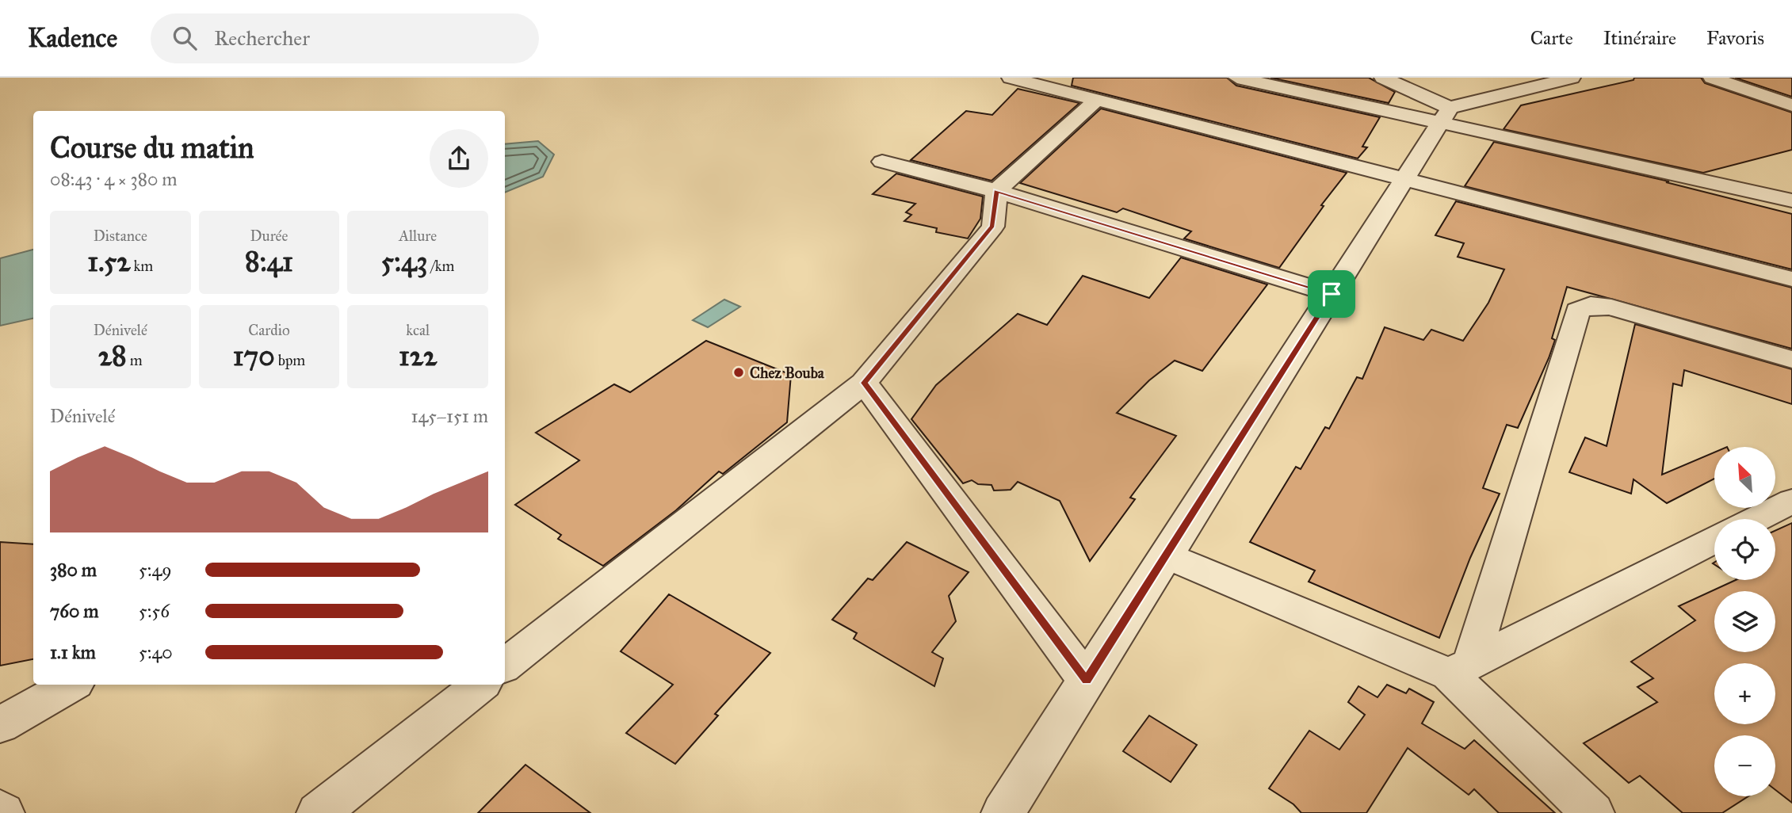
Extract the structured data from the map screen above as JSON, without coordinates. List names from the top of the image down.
{
  "places": ["Chez Bouba"],
  "north": "top left",
  "page": {
    "header": "Kadence",
    "search": "Rechercher",
    "nav": ["Carte", "Itinéraire", "Favoris"],
    "heading": ["Course du matin", "08:43 · 4 × 380 m"],
    "stats": [
      ["Distance", "1.52 km"],
      ["Durée", "8:41"],
      ["Allure", "5:43 /km"],
      ["Dénivelé", "28 m"],
      ["Cardio", "170 bpm"],
      ["kcal", "122"]
    ],
    "chart": ["Dénivelé", "145–151 m"],
    "map_buttons": ["+", "−"],
    "list": [
      {
        "name": "380 m",
        "note": "5:49"
      },
      {
        "name": "760 m",
        "note": "5:56"
      },
      {
        "name": "1.1 km",
        "note": "5:40"
      }
    ]
  }
}
